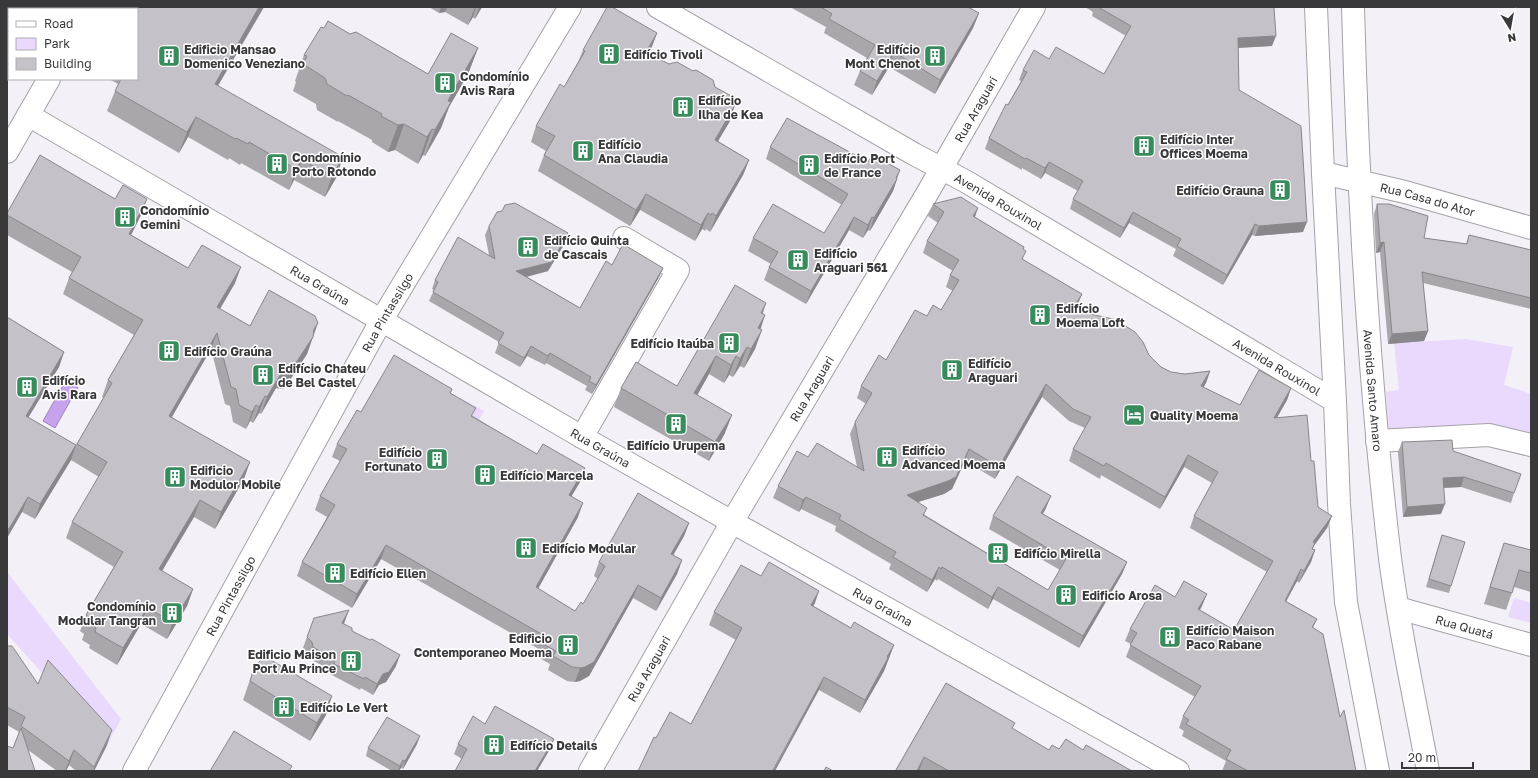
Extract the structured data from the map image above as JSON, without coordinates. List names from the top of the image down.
{
  "streets": {
    "street": [
      "Rua Araguari",
      "Rua Casa do Ator",
      "Avenida Rouxinol",
      "Rua Graúna",
      "Rua Pintassilgo",
      "Avenida Santo Amaro",
      "Rua Quatá"
    ]
  },
  "crossings": [
    ["Rua Araguari", "Avenida Rouxinol"],
    ["Rua Araguari", "Rua Graúna"],
    ["Rua Casa do Ator", "Avenida Santo Amaro"],
    ["Rua Graúna", "Rua Pintassilgo"],
    ["Avenida Santo Amaro", "Rua Quatá"]
  ],
  "places": {
    "building": [
      "Edifício Tivoli",
      "Edificio Mansao Domenico Veneziano",
      "Edifício Mont Chenot",
      "Condomínio Avis Rara",
      "Edifício Ilha de Kea",
      "Edifício Inter Offices Moema",
      "Edifício Ana Claudia",
      "Condomínio Porto Rotondo",
      "Edifício Port de France",
      "Edifício Grauna",
      "Condomínio Gemini",
      "Edifício Quinta de Cascais",
      "Edifício Araguari 561",
      "Edifício Moema Loft",
      "Edifício Itaúba",
      "Edifício Graúna",
      "Edifício Araguari",
      "Edifício Chateu de Bel Castel",
      "Edifício Avis Rara",
      "Edifício Urupema",
      "Edifício Advanced Moema",
      "Edifício Fortunato",
      "Edifício Marcela",
      "Edificio Modulor Mobile",
      "Edifício Modular",
      "Edifício Mirella",
      "Edifício Ellen",
      "Edificio Arosa",
      "Condomínio Modular Tangran",
      "Edifício Maison Paco Rabane",
      "Edificio Contemporaneo Moema",
      "Edificio Maison Port Au Prince",
      "Edifício Le Vert",
      "Edifício Details"
    ],
    "hotel": ["Quality Moema"]
  },
  "legend": ["Road", "Park", "Building"],
  "scale_bar": "20 m",
  "north": "bottom"
}
